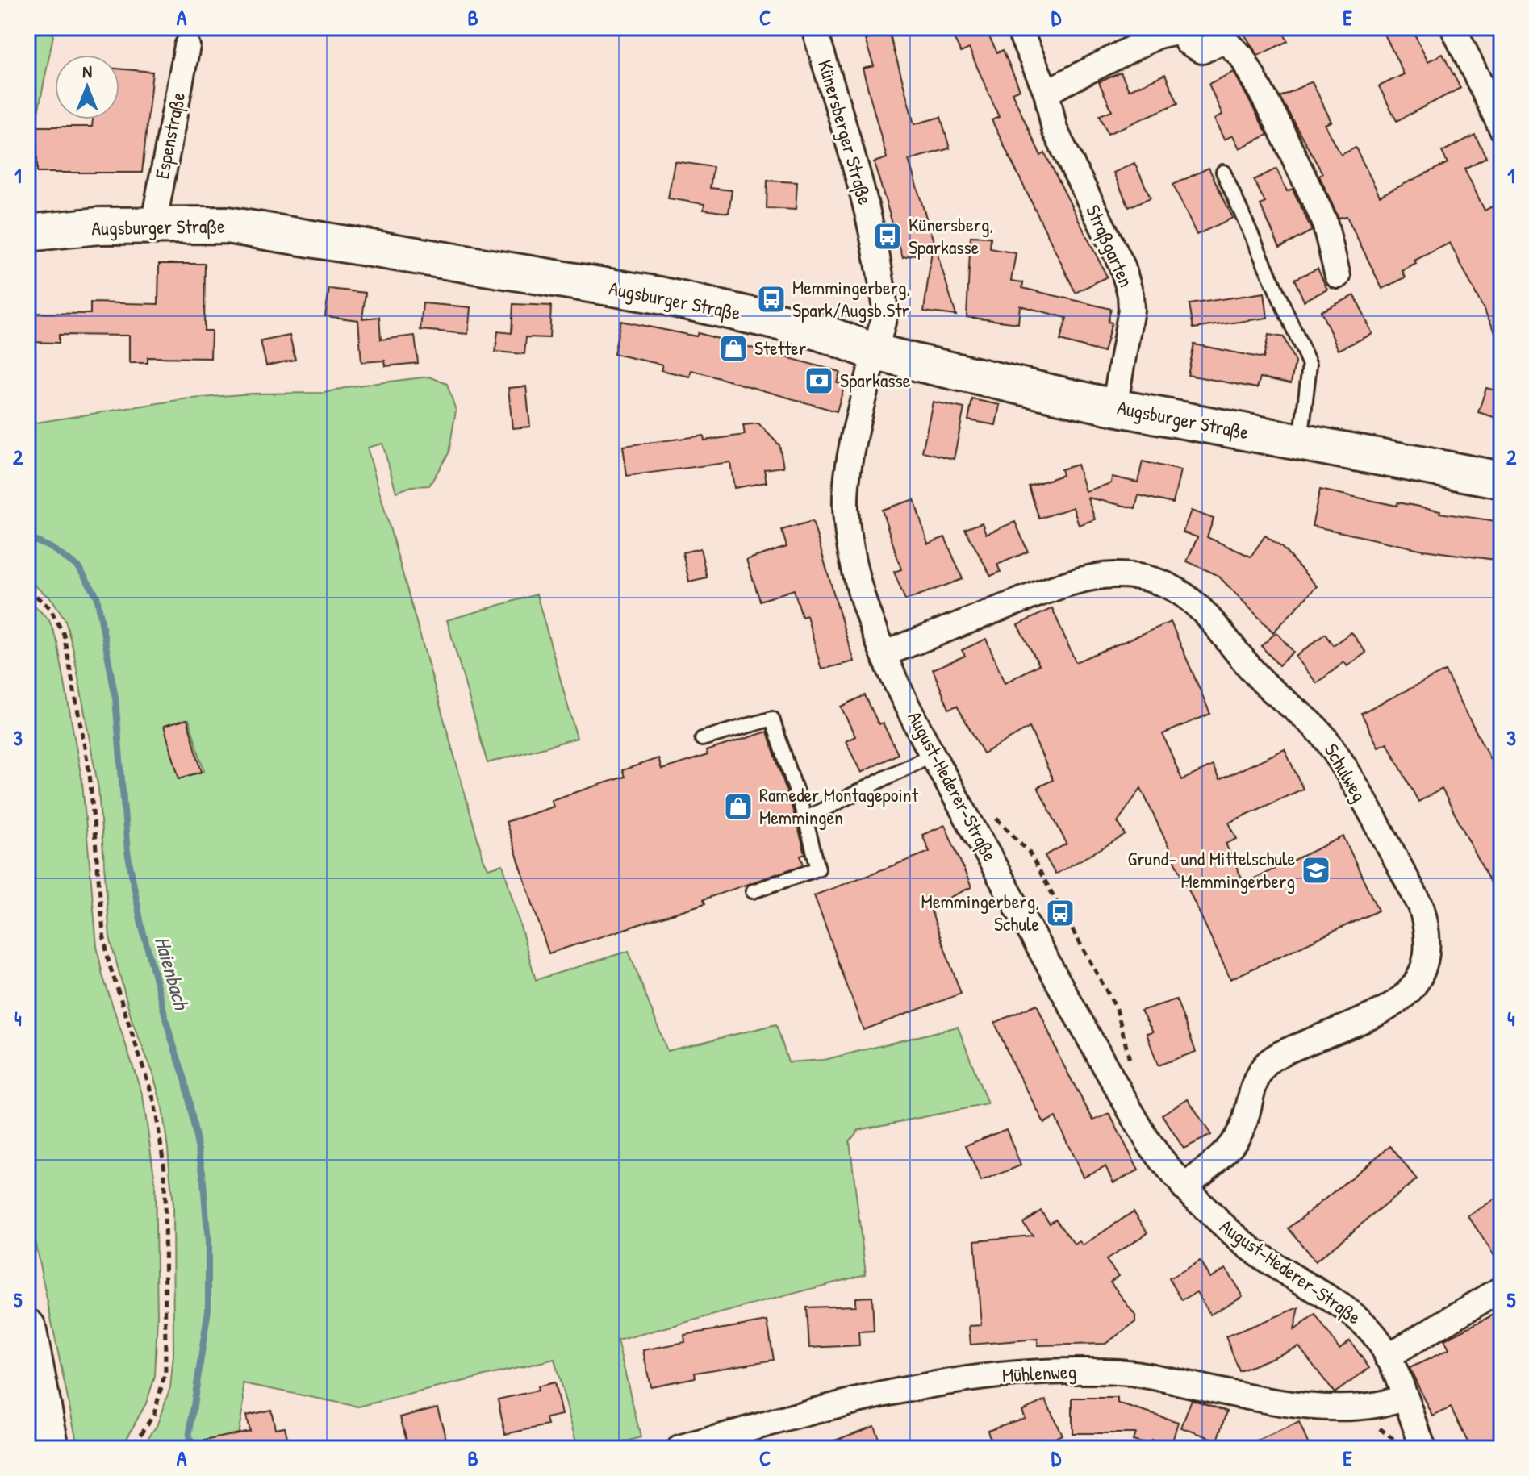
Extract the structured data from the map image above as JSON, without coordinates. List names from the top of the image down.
{
  "streets": {
    "street": [
      "Künersberger Straße",
      "Espenstraße",
      "Augsburger Straße",
      "Straßgarten",
      "Schulweg",
      "August-Hederer-Straße",
      "Mühlenweg"
    ]
  },
  "crossings": [
    ["Künersberger Straße", "Augsburger Straße"],
    ["Künersberger Straße", "August-Hederer-Straße"],
    ["Espenstraße", "Augsburger Straße"],
    ["Augsburger Straße", "Straßgarten"],
    ["Augsburger Straße", "August-Hederer-Straße"],
    ["Schulweg", "August-Hederer-Straße"],
    ["August-Hederer-Straße", "Mühlenweg"]
  ],
  "water": ["Haienbach"],
  "places": {
    "bus stop": ["Künersberg, Sparkasse", "Memmingerberg, Spark/Augsb.Str", "Memmingerberg, Schule"],
    "shop": ["Stetter", "Rameder Montagepoint Memmingen"],
    "bank": ["Sparkasse"],
    "school or university": ["Grund- und Mittelschule Memmingerberg"]
  },
  "north": "top",
  "grid": {
    "columns": [
      "A",
      "B",
      "C",
      "D",
      "E"
    ],
    "rows": [
      "1",
      "2",
      "3",
      "4",
      "5"
    ]
  }
}
